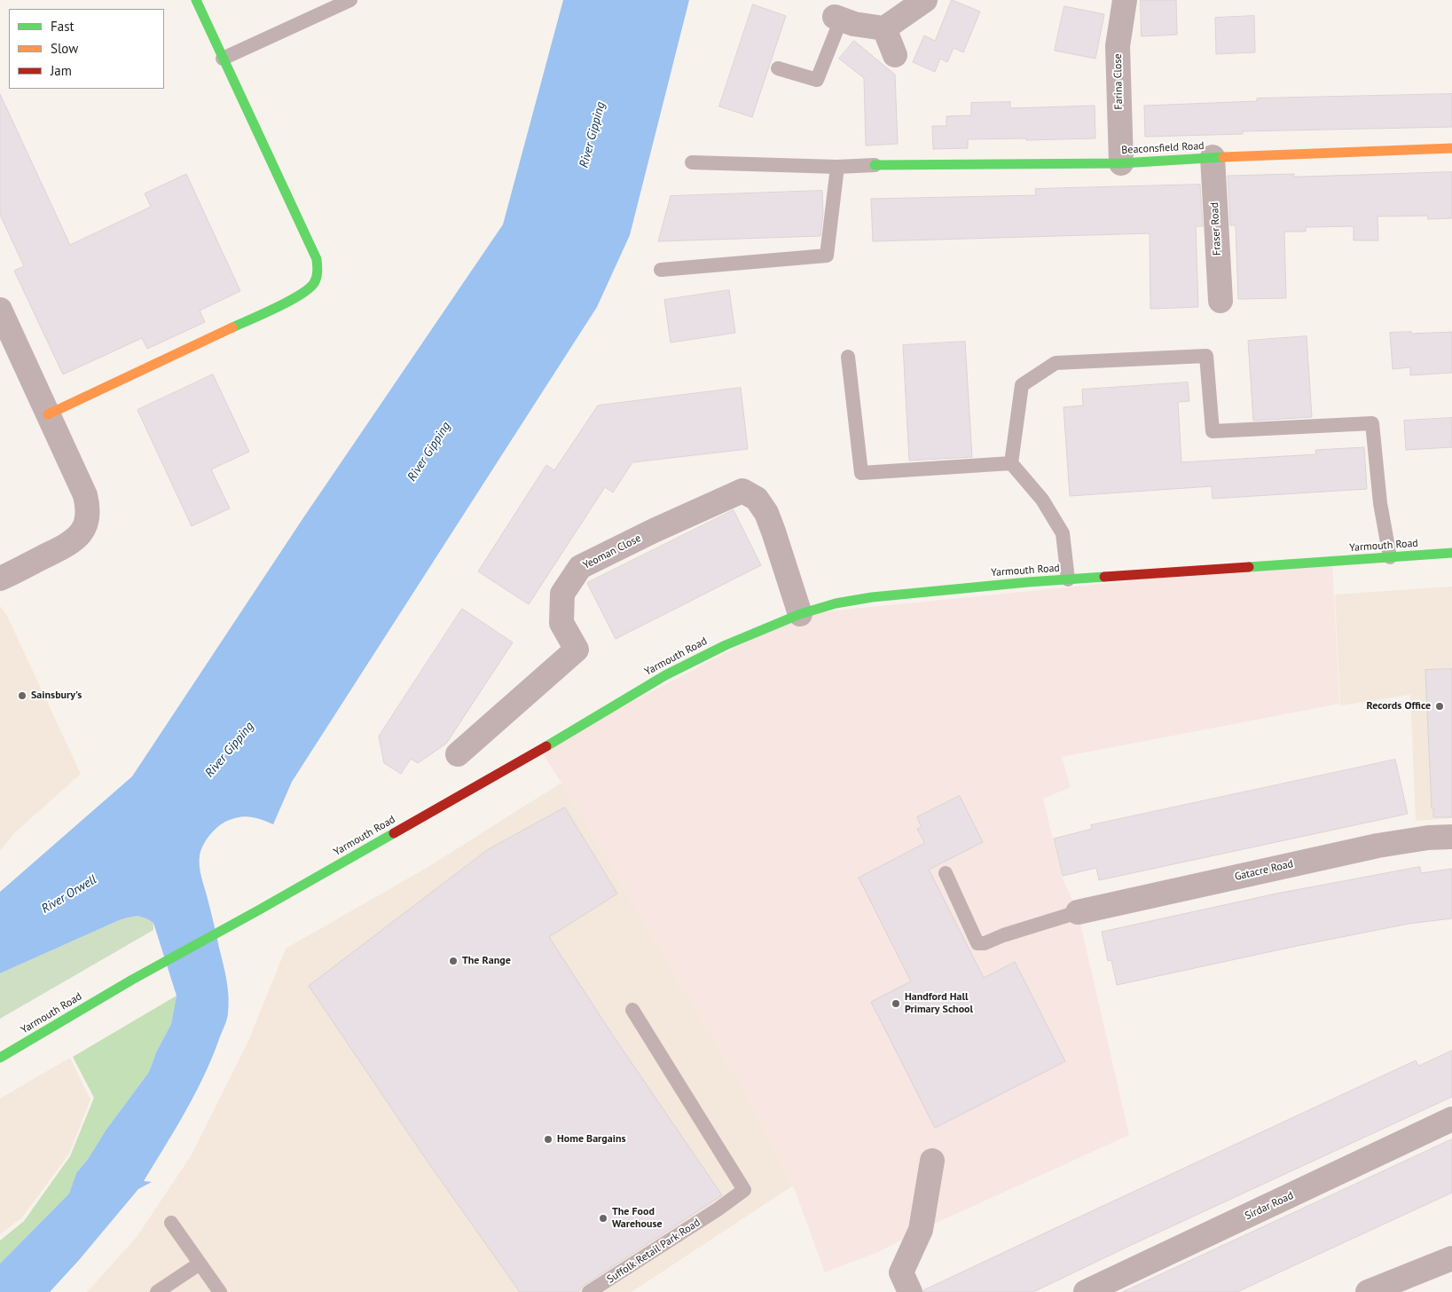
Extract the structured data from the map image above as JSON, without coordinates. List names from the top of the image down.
{
  "streets": {
    "main road": ["Beaconsfield Road", "Yarmouth Road"],
    "street": [
      "Farina Close",
      "Fraser Road",
      "Yeoman Close",
      "Gatacre Road",
      "Sirdar Road"
    ],
    "lane": ["Suffolk Retail Park Road"]
  },
  "crossings": [
    ["Farina Close", "Beaconsfield Road"],
    ["Beaconsfield Road", "Fraser Road"],
    ["Yarmouth Road", "Yeoman Close"]
  ],
  "water": ["River Gipping", "River Orwell"],
  "places": [
    "Sainsbury's",
    "Records Office",
    "The Range",
    "Handford Hall Primary School",
    "Home Bargains",
    "The Food Warehouse"
  ],
  "legend": ["Fast", "Slow", "Jam"]
}
